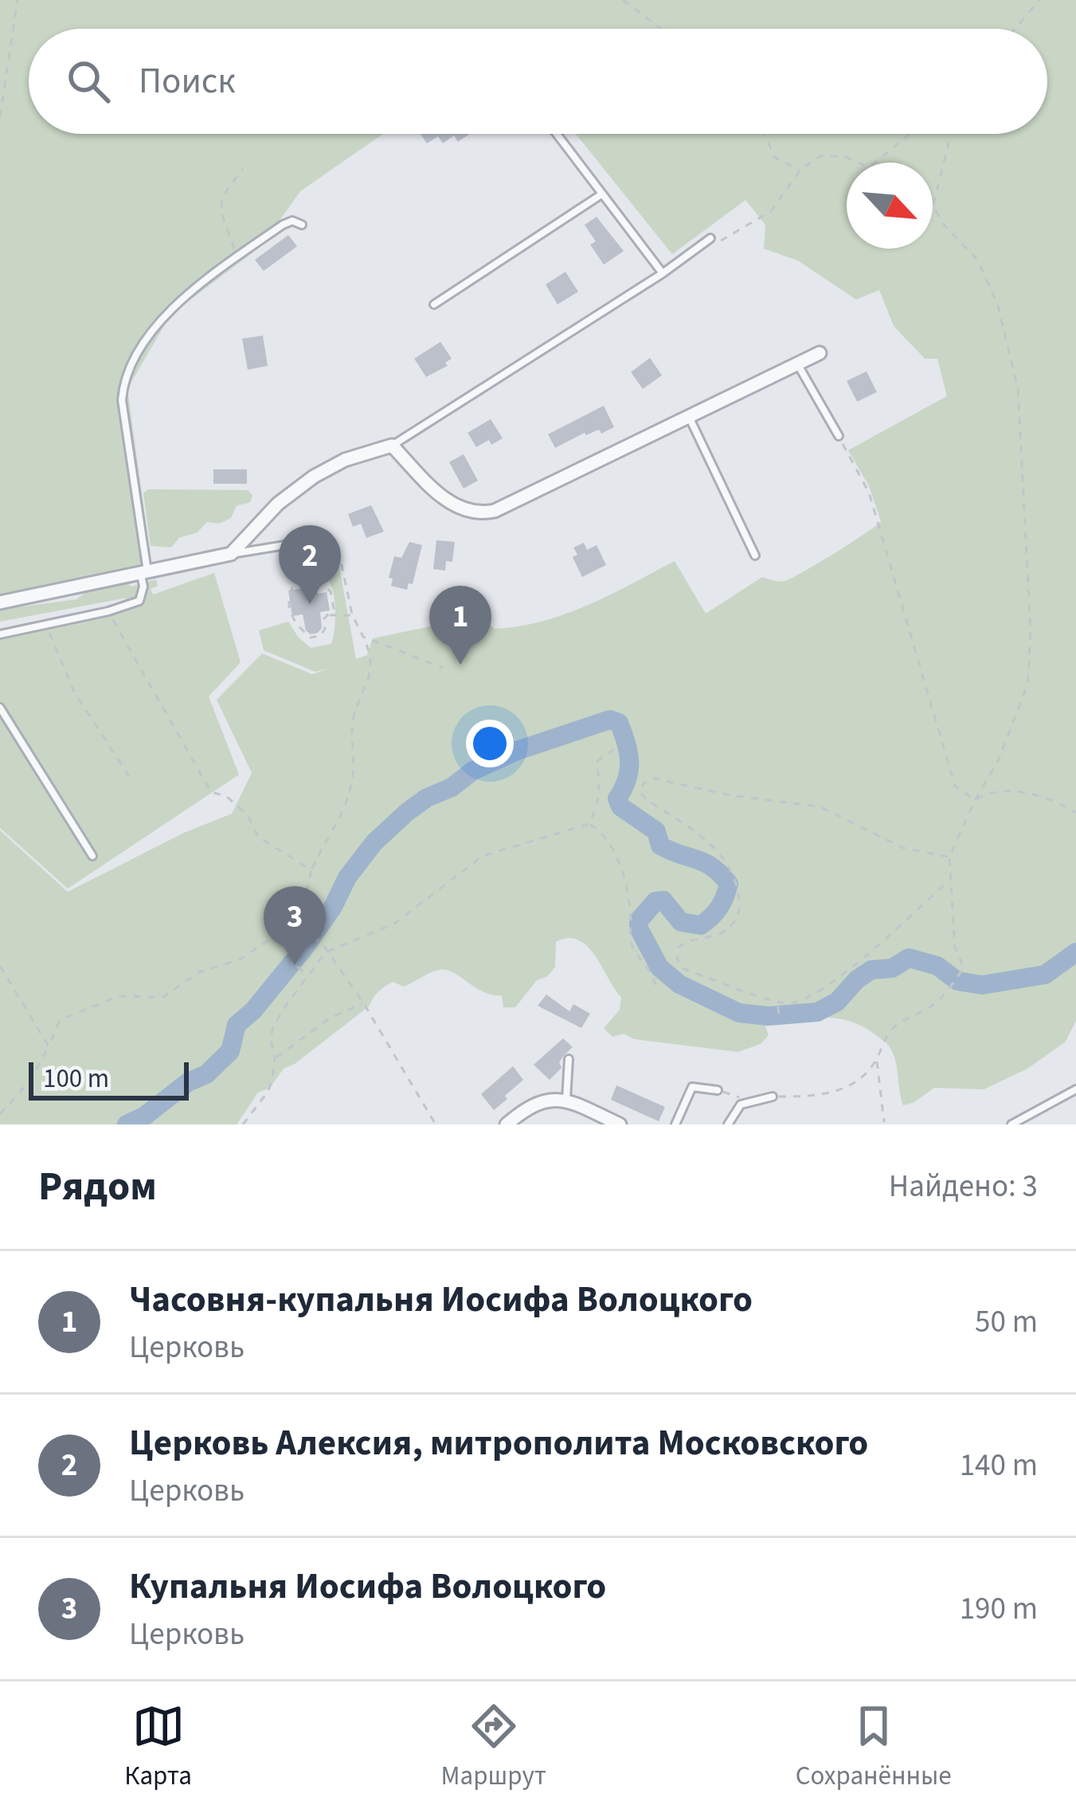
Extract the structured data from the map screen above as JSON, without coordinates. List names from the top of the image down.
{
  "scale_bar": "100 m",
  "north": "bottom right",
  "page": {
    "search": "Поиск",
    "pins": ["2", "1", "3"],
    "scale": "100 m",
    "heading": ["Рядом", "Найдено: 3"],
    "list": [
      {
        "mark": "1",
        "name": "Часовня-купальня Иосифа Волоцкого",
        "note": "Церковь",
        "value": "50 m"
      },
      {
        "mark": "2",
        "name": "Церковь Алексия, митрополита Московского",
        "note": "Церковь",
        "value": "140 m"
      },
      {
        "mark": "3",
        "name": "Купальня Иосифа Волоцкого",
        "note": "Церковь",
        "value": "190 m"
      }
    ],
    "nav": ["Карта", "Маршрут", "Сохранённые"]
  }
}
